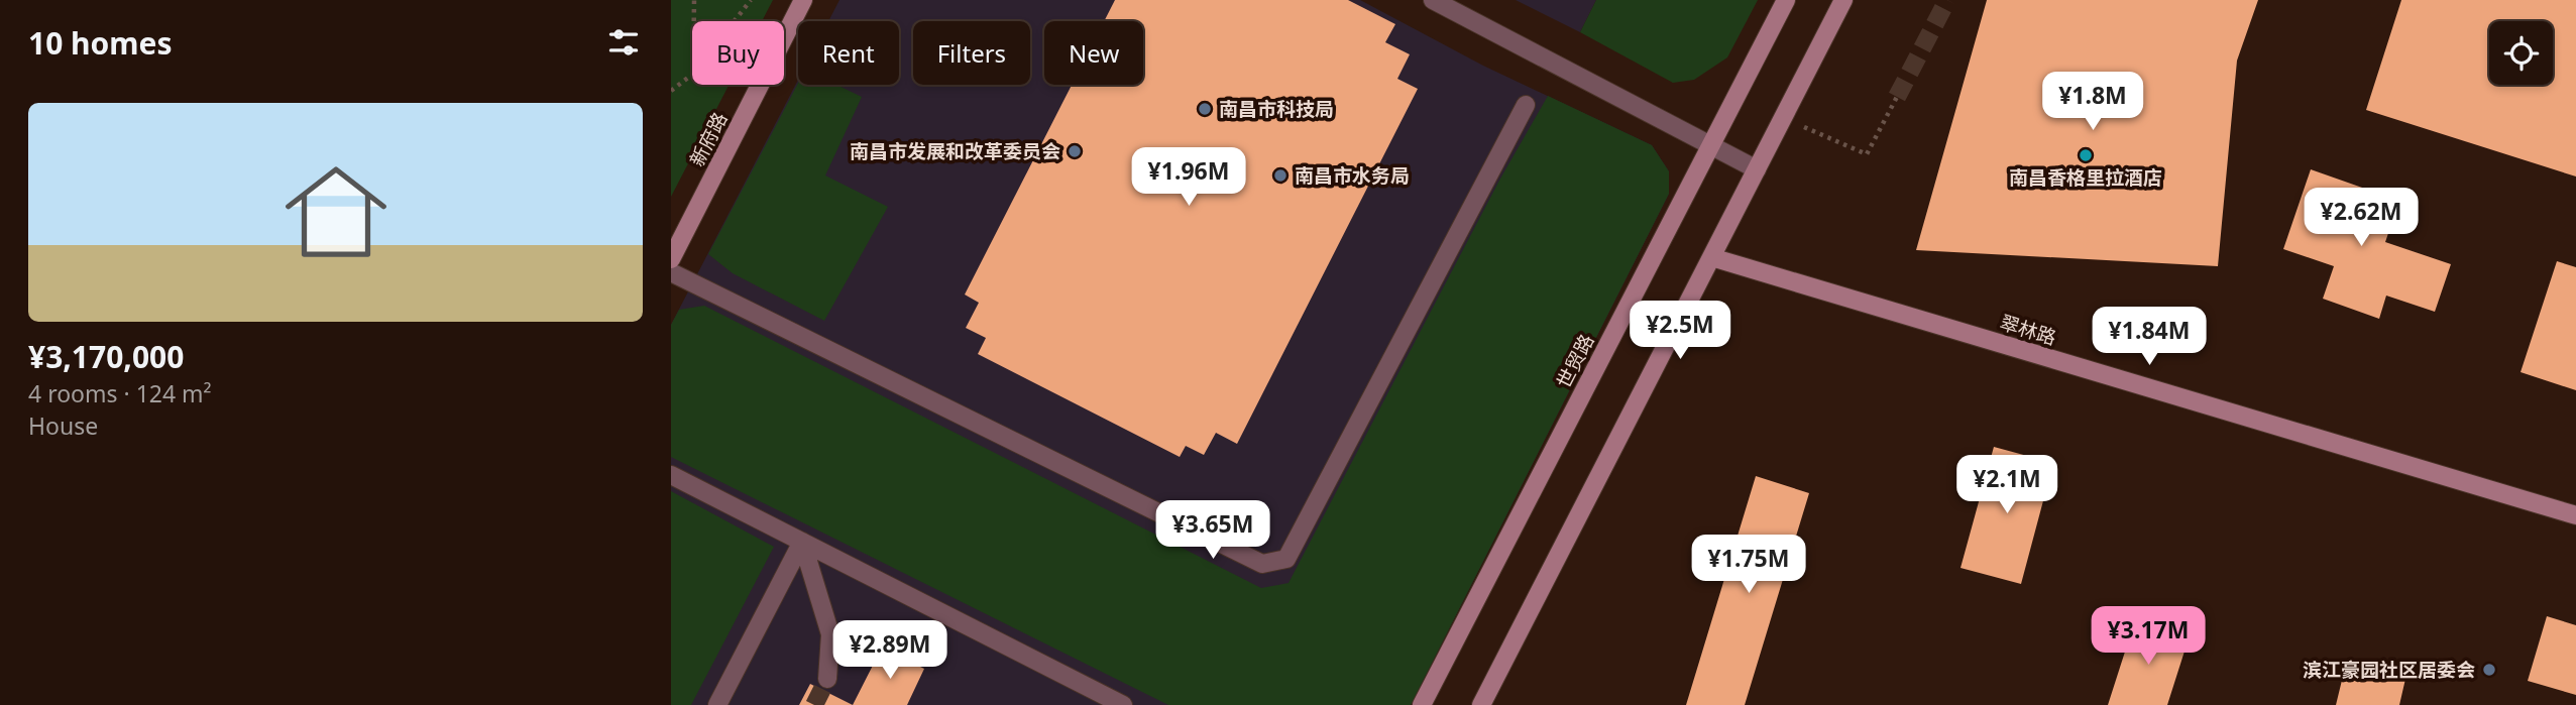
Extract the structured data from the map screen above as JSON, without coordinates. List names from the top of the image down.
{
  "streets": {
    "main road": ["新府路", "翠林路", "世贸路"]
  },
  "places": [
    "南昌市科技局",
    "南昌市发展和改革委员会",
    "南昌香格里拉酒店",
    "南昌市水务局",
    "滨江豪园社区居委会"
  ],
  "page": {
    "heading": "10 homes",
    "chip": [
      "Buy",
      "Rent",
      "Filters",
      "New"
    ],
    "price": [
      "¥1.8M",
      "¥1.96M",
      "¥2.62M",
      "¥2.5M",
      "¥1.84M",
      "¥2.1M",
      "¥3.65M",
      "¥1.75M",
      "¥3.17M",
      "¥2.89M"
    ],
    "list": [
      {
        "name": "¥3,170,000",
        "note": "4 rooms · 124 m² · House"
      }
    ]
  }
}
